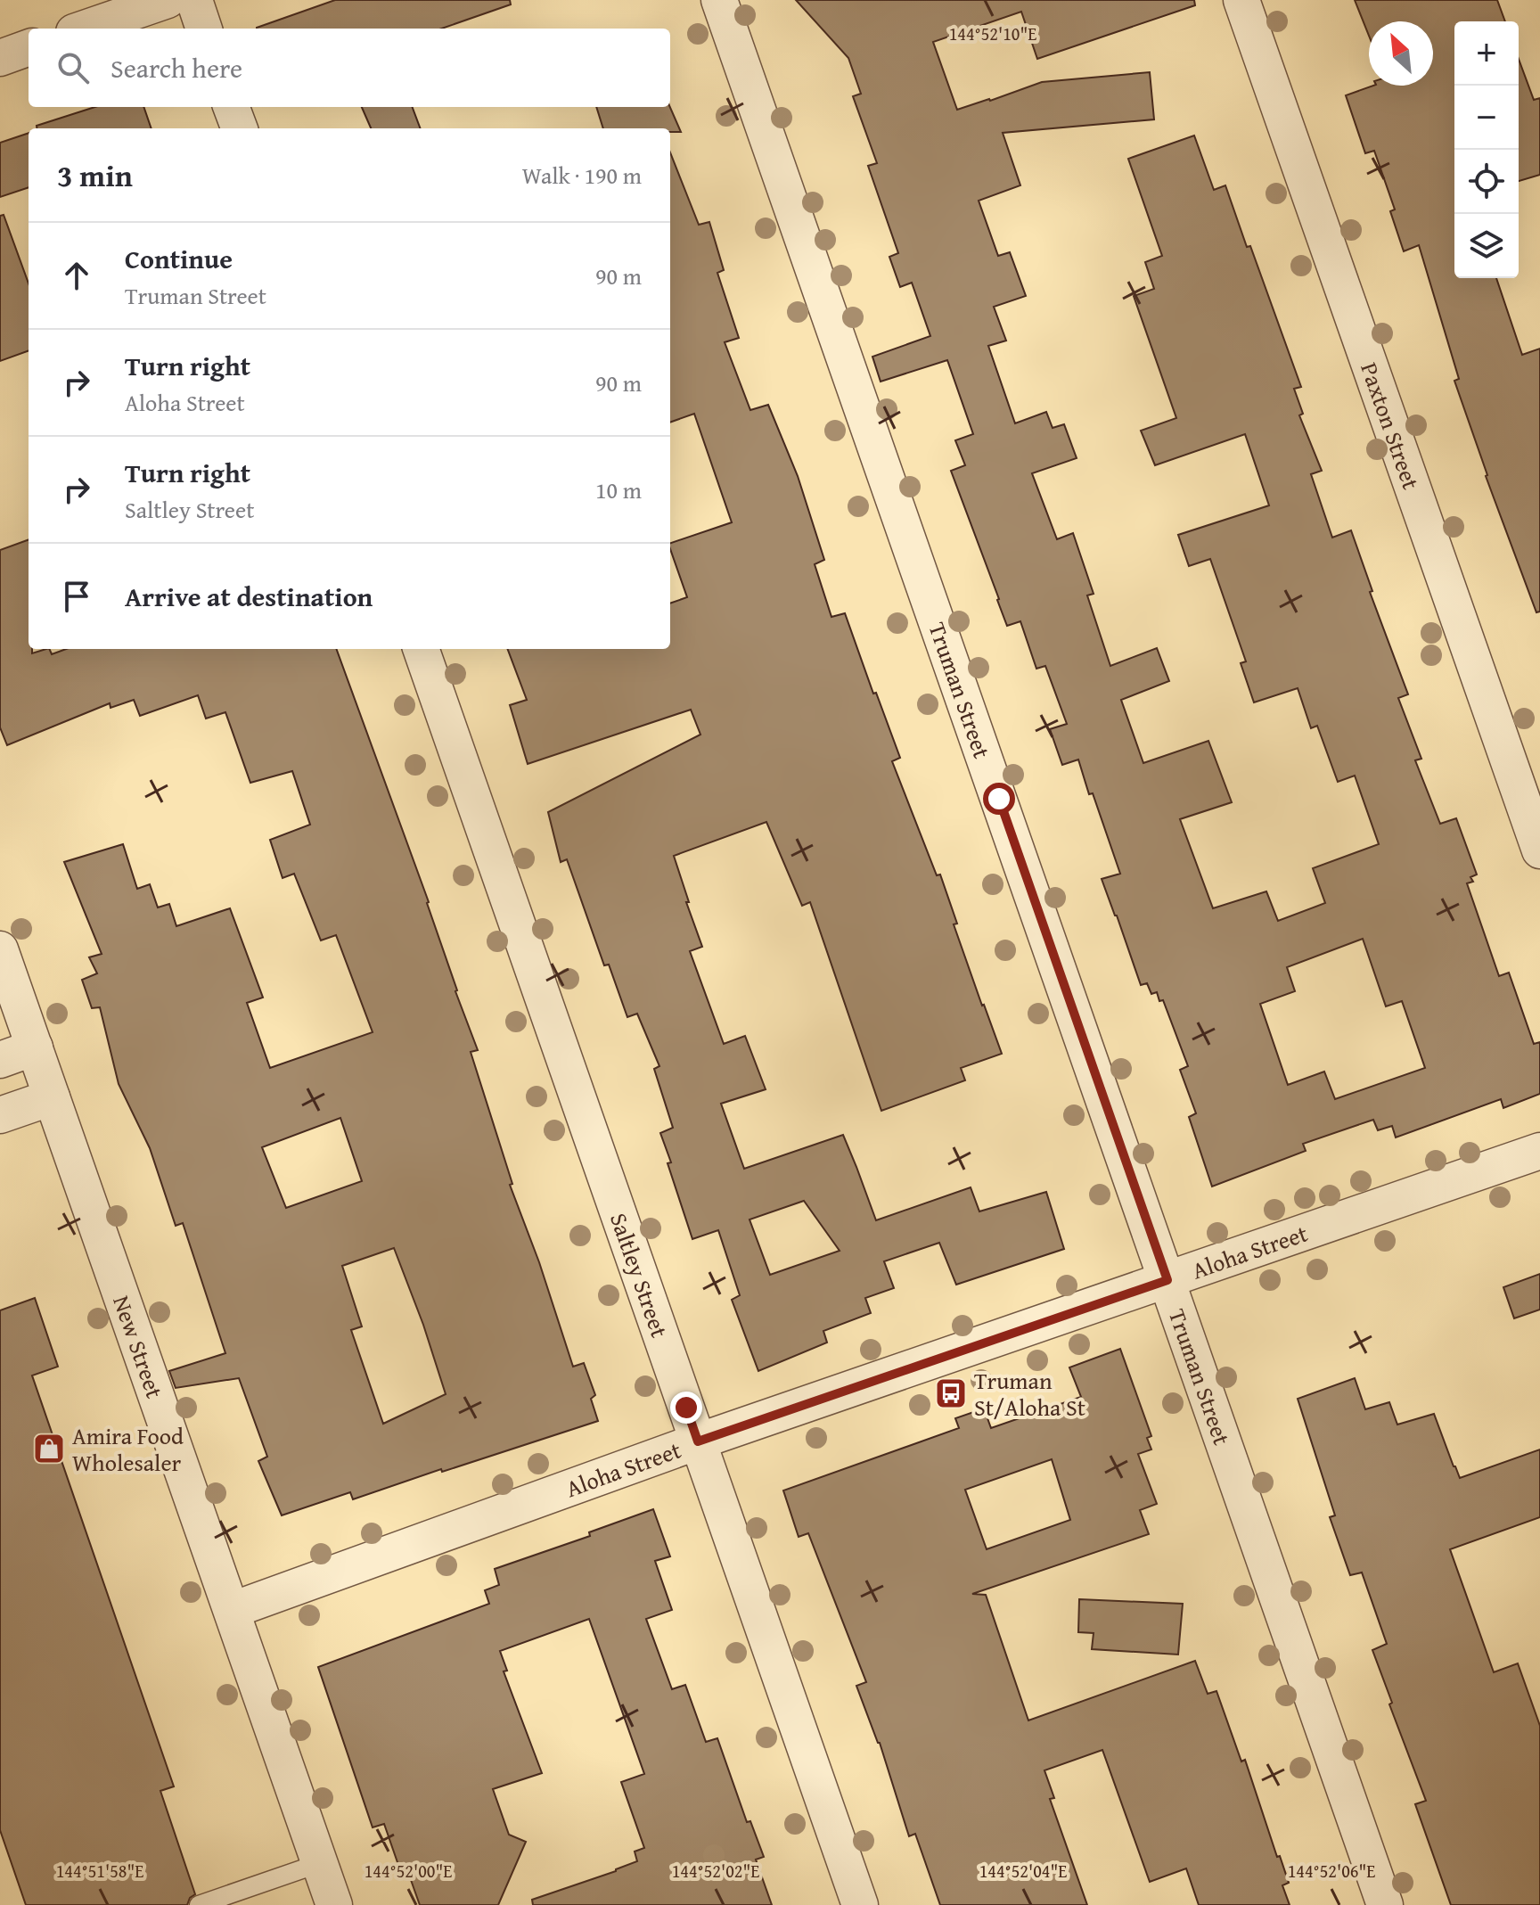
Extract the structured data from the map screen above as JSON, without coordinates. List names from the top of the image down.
{
  "streets": {
    "street": [
      "Paxton Street",
      "Truman Street",
      "Aloha Street",
      "Saltley Street",
      "New Street"
    ]
  },
  "crossings": [
    ["Truman Street", "Aloha Street"],
    ["Aloha Street", "Saltley Street"],
    ["Aloha Street", "New Street"]
  ],
  "places": {
    "bus stop": ["Truman St/Aloha St"],
    "shop": ["Amira Food Wholesaler"]
  },
  "north": "top left",
  "page": {
    "map_buttons": ["+", "−"],
    "search": "Search here",
    "heading": ["3 min", "Walk · 190 m"],
    "list": [
      ["Continue", "Truman Street", "90 m"],
      ["Turn right", "Aloha Street", "90 m"],
      ["Turn right", "Saltley Street", "10 m"],
      "Arrive at destination"
    ]
  },
  "coordinates": [
    "144°52'10\"E",
    "144°51'58\"E",
    "144°52'00\"E",
    "144°52'02\"E",
    "144°52'04\"E",
    "144°52'06\"E"
  ]
}
